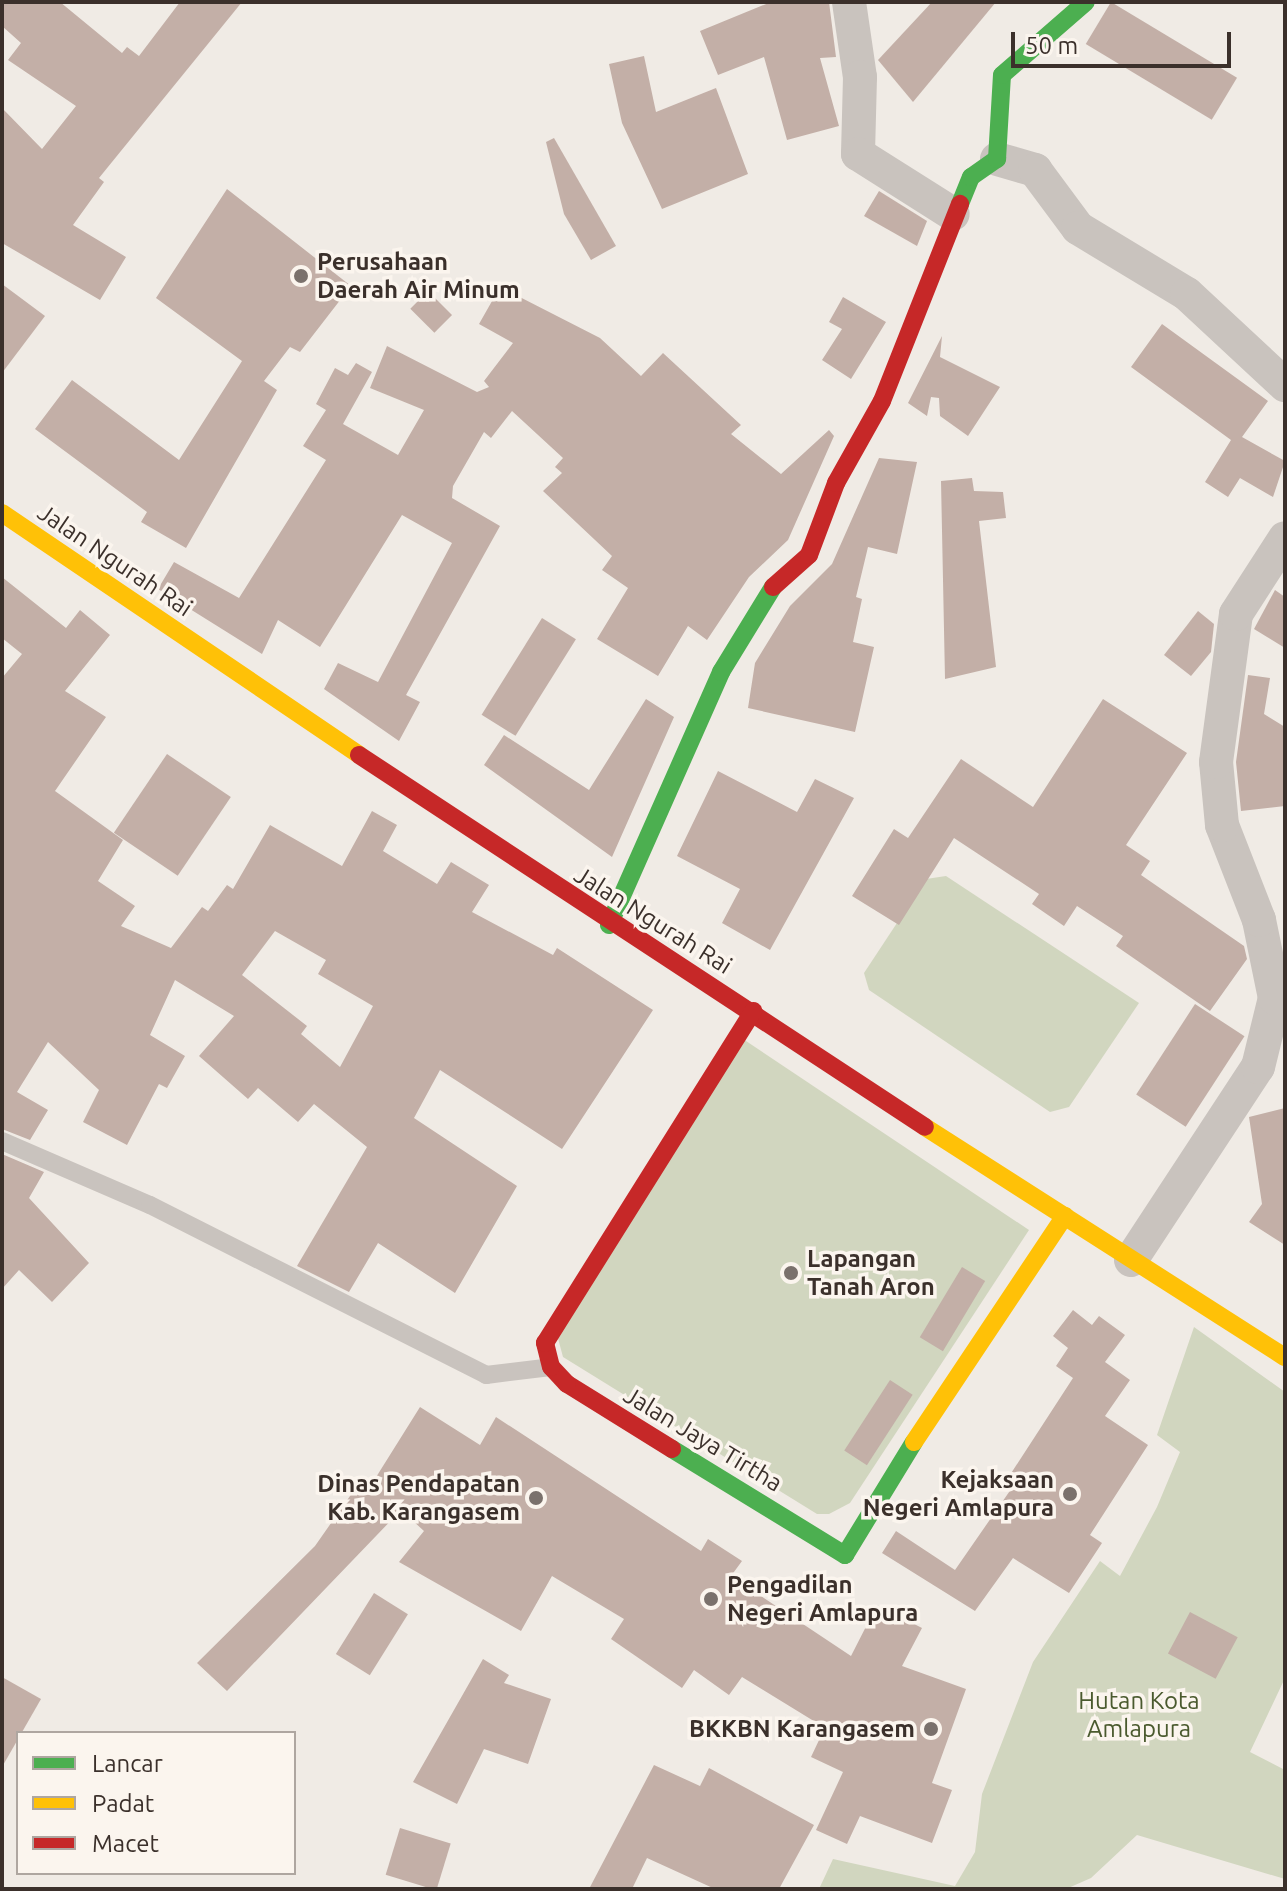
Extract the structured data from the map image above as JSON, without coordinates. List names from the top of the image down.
{
  "streets": {
    "street": ["Jalan Ngurah Rai", "Jalan Jaya Tirtha"]
  },
  "crossings": [
    ["Jalan Ngurah Rai", "Jalan Jaya Tirtha"]
  ],
  "parks": ["Hutan Kota Amlapura"],
  "places": [
    "Perusahaan Daerah Air Minum",
    "Lapangan Tanah Aron",
    "Kejaksaan Negeri Amlapura",
    "Dinas Pendapatan Kab. Karangasem",
    "Pengadilan Negeri Amlapura",
    "BKKBN Karangasem"
  ],
  "legend": ["Lancar", "Padat", "Macet"],
  "scale_bar": "50 m"
}
